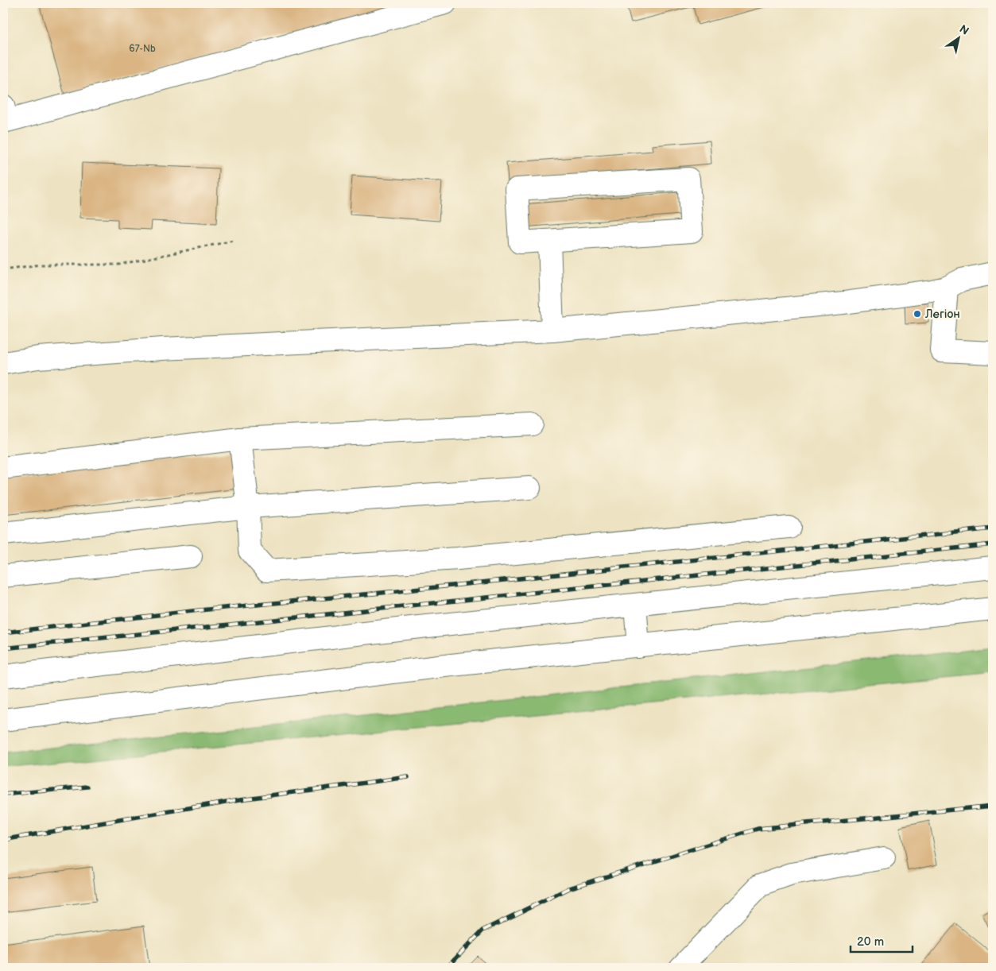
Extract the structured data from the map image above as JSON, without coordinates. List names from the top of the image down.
{
  "places": ["Легіон"],
  "house_numbers": ["67-Nb"],
  "scale_bar": "20 m",
  "north": "top right"
}
